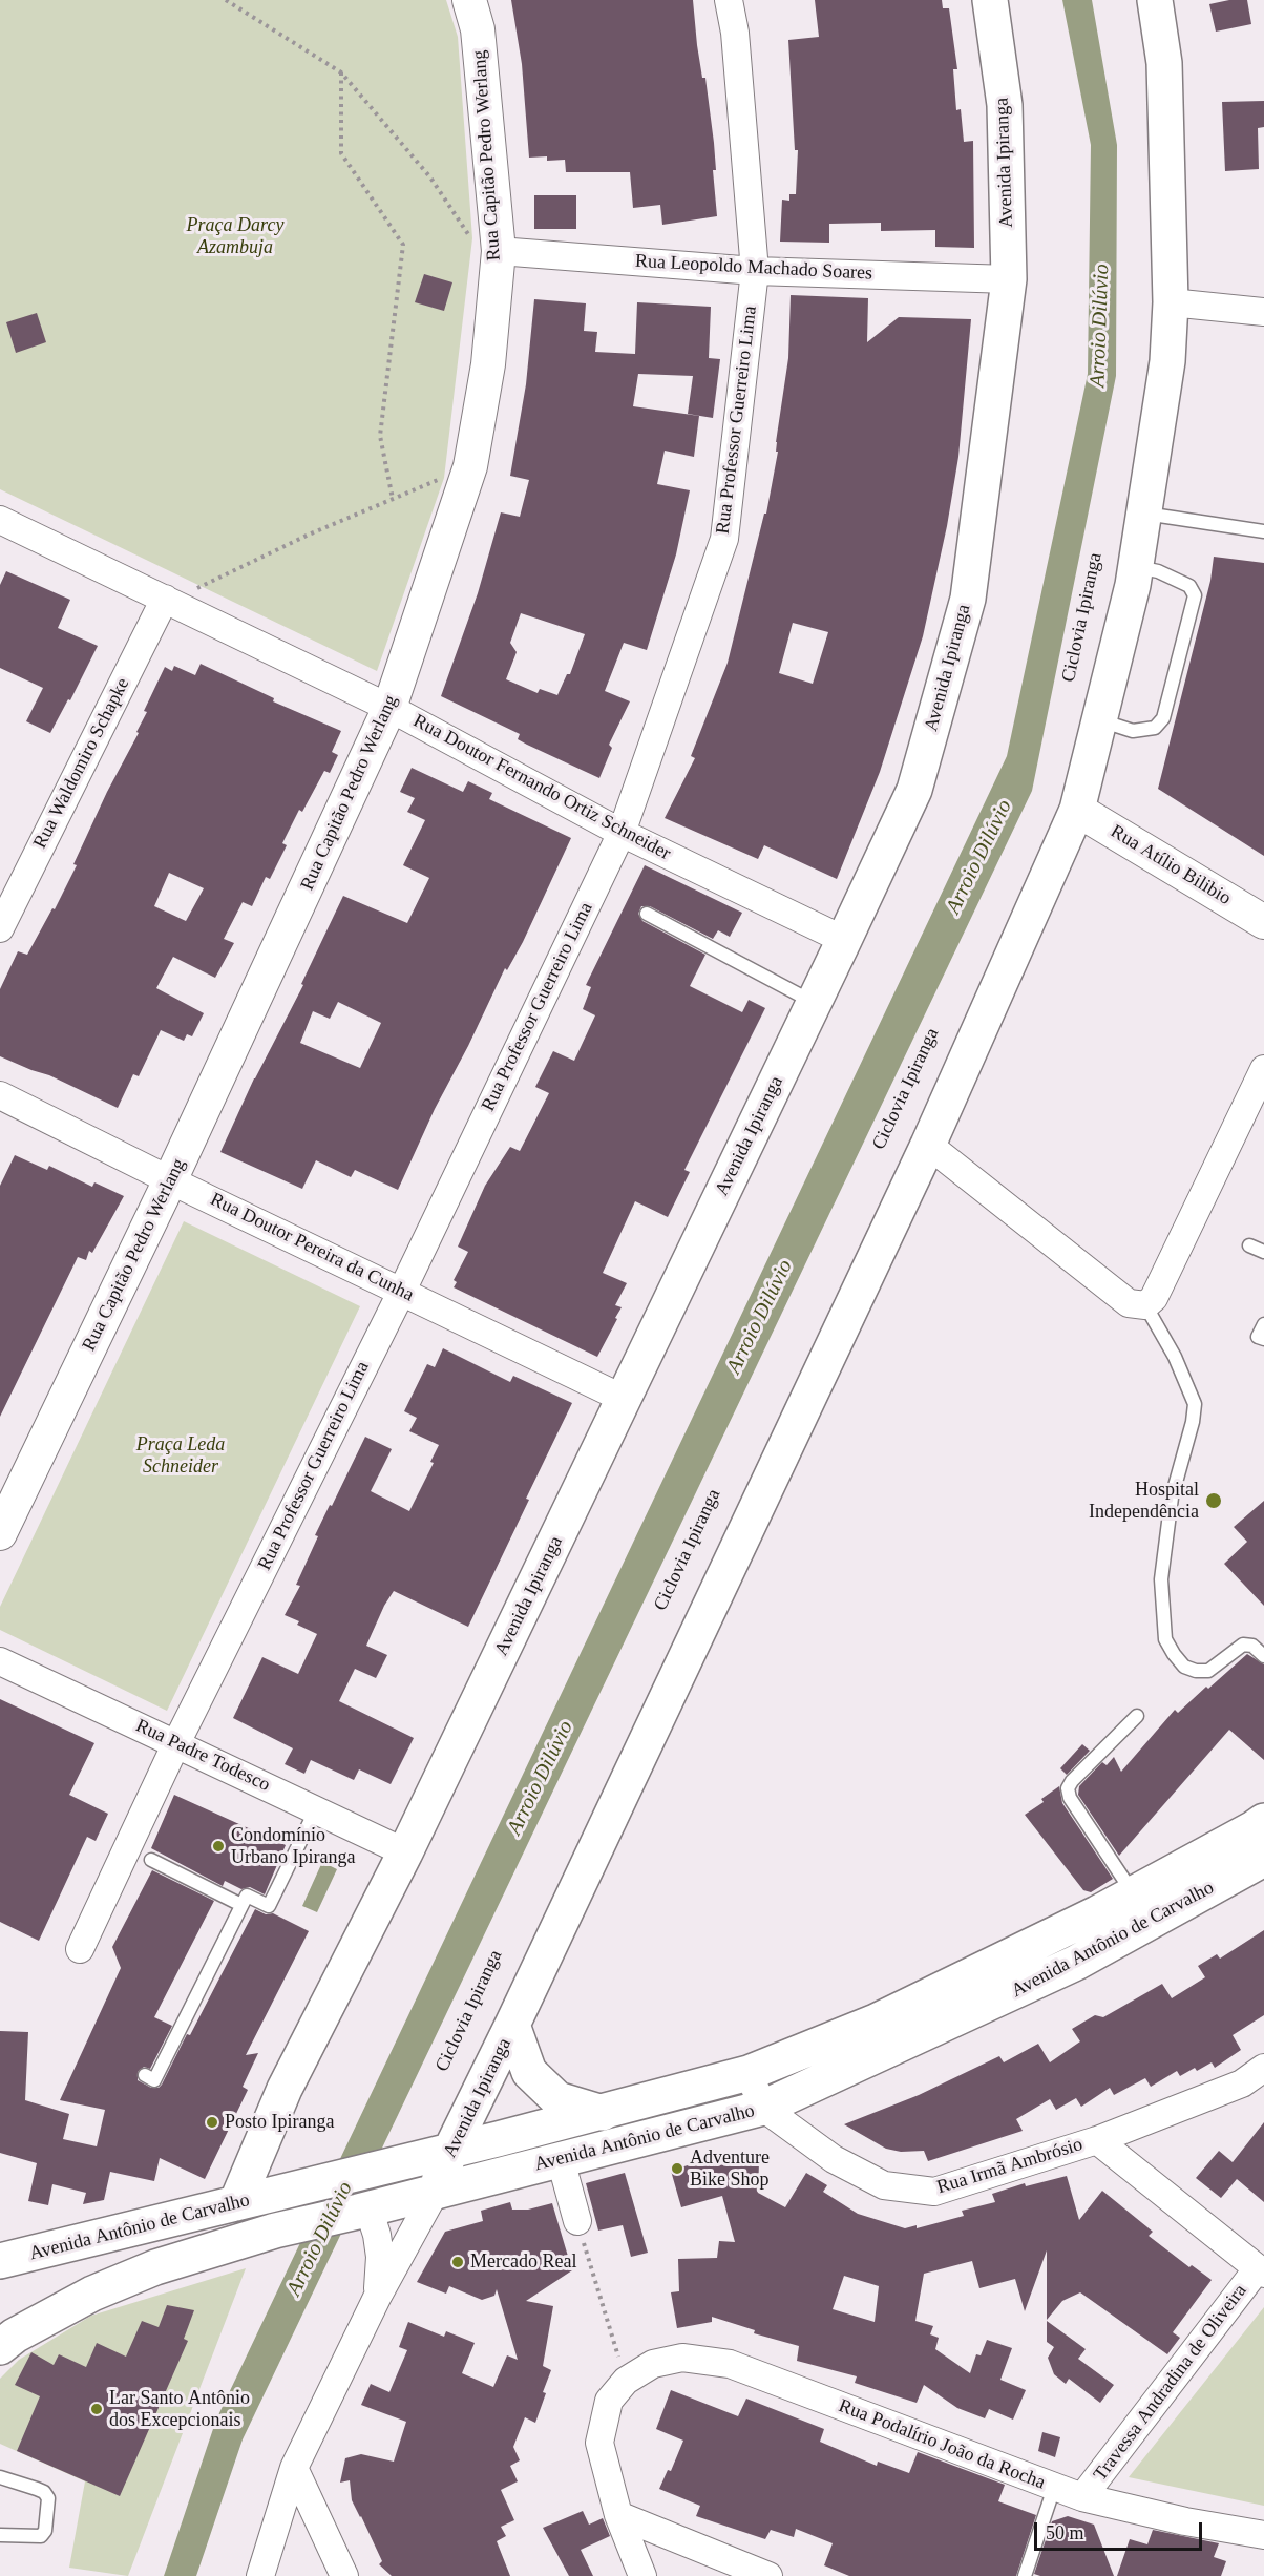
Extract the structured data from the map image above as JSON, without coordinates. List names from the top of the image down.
{
  "streets": {
    "main road": ["Avenida Ipiranga", "Avenida Antônio de Carvalho"],
    "street": [
      "Rua Capitão Pedro Werlang",
      "Rua Leopoldo Machado Soares",
      "Rua Professor Guerreiro Lima",
      "Rua Waldomiro Schapke",
      "Rua Doutor Fernando Ortiz Schneider",
      "Rua Atílio Bilibio",
      "Rua Doutor Pereira da Cunha",
      "Rua Padre Todesco",
      "Rua Irmã Ambrósio",
      "Travessa Andradina de Oliveira",
      "Rua Podalírio João da Rocha"
    ]
  },
  "crossings": [
    ["Rua Capitão Pedro Werlang", "Rua Leopoldo Machado Soares"],
    ["Rua Capitão Pedro Werlang", "Rua Doutor Fernando Ortiz Schneider"],
    ["Rua Capitão Pedro Werlang", "Rua Doutor Pereira da Cunha"],
    ["Avenida Ipiranga", "Rua Leopoldo Machado Soares"],
    ["Avenida Ipiranga", "Rua Doutor Fernando Ortiz Schneider"],
    ["Avenida Ipiranga", "Rua Atílio Bilibio"],
    ["Avenida Ipiranga", "Rua Doutor Pereira da Cunha"],
    ["Avenida Ipiranga", "Rua Padre Todesco"],
    ["Avenida Ipiranga", "Avenida Antônio de Carvalho"],
    ["Rua Leopoldo Machado Soares", "Rua Professor Guerreiro Lima"],
    ["Rua Professor Guerreiro Lima", "Rua Doutor Fernando Ortiz Schneider"],
    ["Rua Professor Guerreiro Lima", "Rua Doutor Pereira da Cunha"],
    ["Rua Professor Guerreiro Lima", "Rua Padre Todesco"],
    ["Rua Waldomiro Schapke", "Rua Doutor Fernando Ortiz Schneider"],
    ["Avenida Antônio de Carvalho", "Rua Irmã Ambrósio"],
    ["Travessa Andradina de Oliveira", "Rua Podalírio João da Rocha"]
  ],
  "water": ["Arroio Dilúvio"],
  "parks": ["Praça Darcy Azambuja", "Praça Leda Schneider"],
  "places": [
    "Hospital Independência",
    "Condomínio Urbano Ipiranga",
    "Posto Ipiranga",
    "Adventure Bike Shop",
    "Mercado Real",
    "Lar Santo Antônio dos Excepcionais"
  ],
  "scale_bar": "50 m"
}
